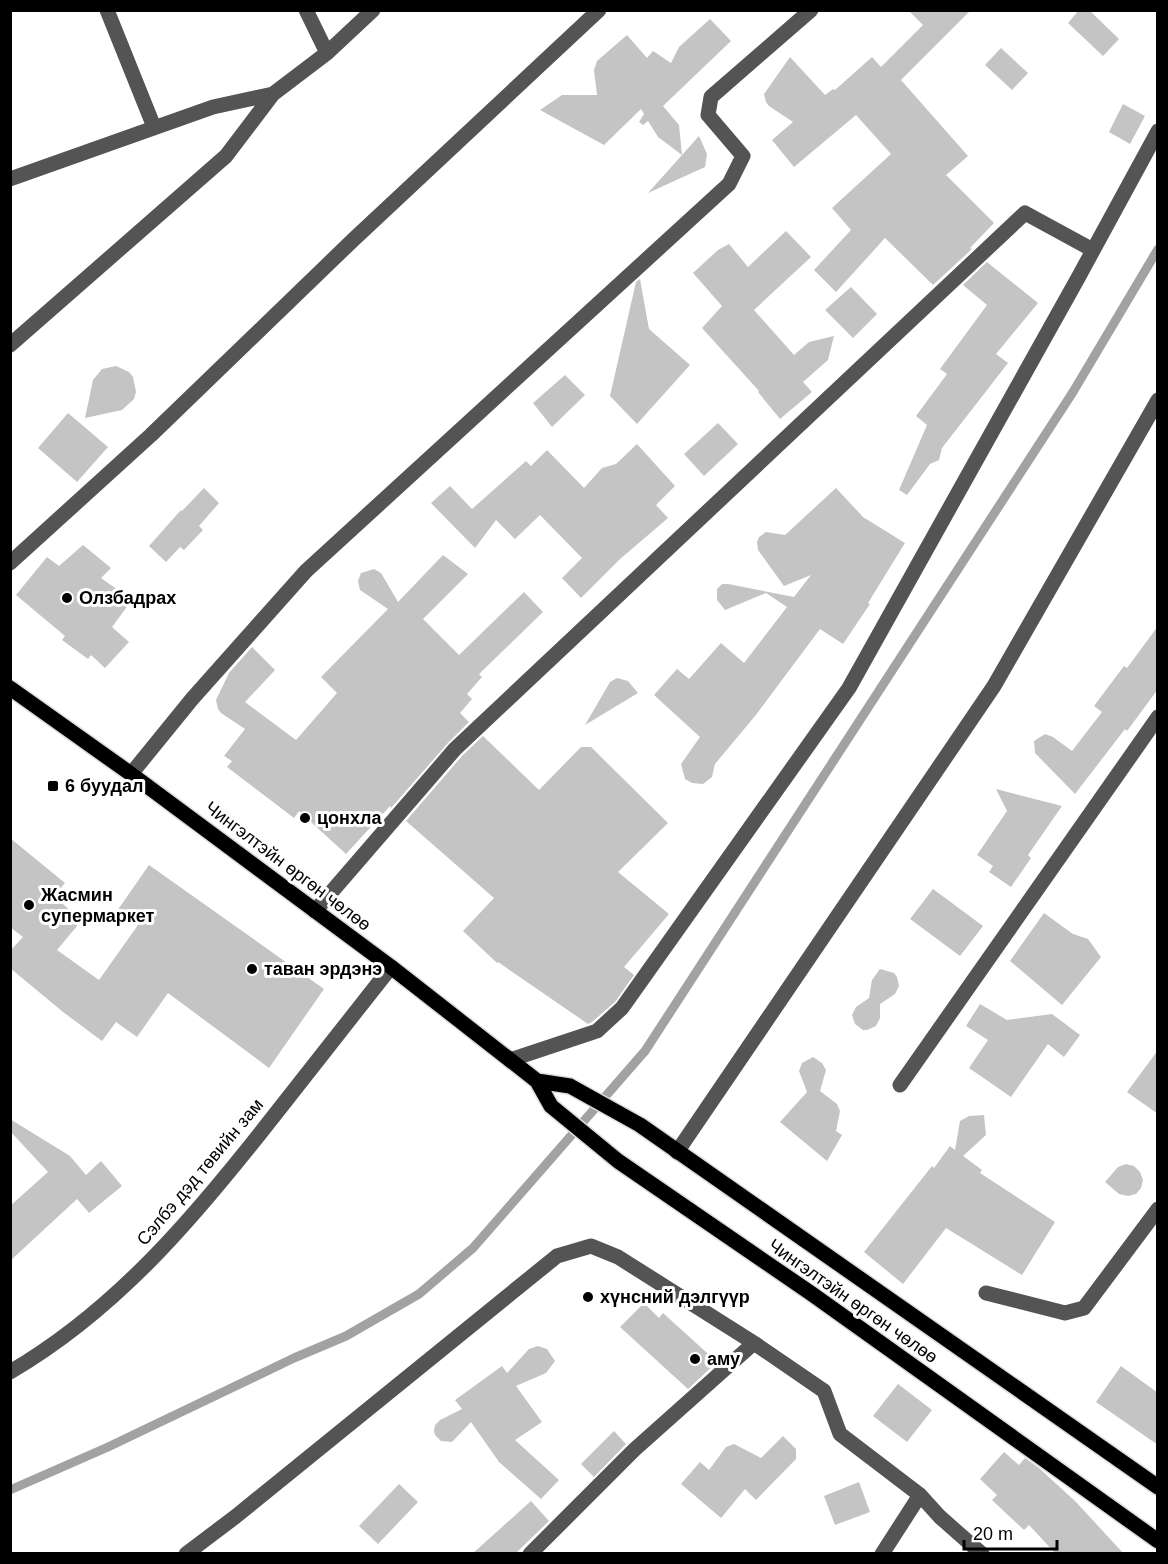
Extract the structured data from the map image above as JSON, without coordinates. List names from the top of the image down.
{
  "streets": {
    "main road": ["Чингэлтэйн өргөн чөлөө"],
    "street": ["Сэлбэ дэд төвийн зам"]
  },
  "crossings": [
    ["Чингэлтэйн өргөн чөлөө", "Сэлбэ дэд төвийн зам"]
  ],
  "places": {
    "other": [
      "Олзбадрах",
      "цонхла",
      "Жасмин супермаркет",
      "таван эрдэнэ",
      "хүнсний дэлгүүр",
      "аму"
    ],
    "transit": ["6 буудал"]
  },
  "scale_bar": "20 m"
}
